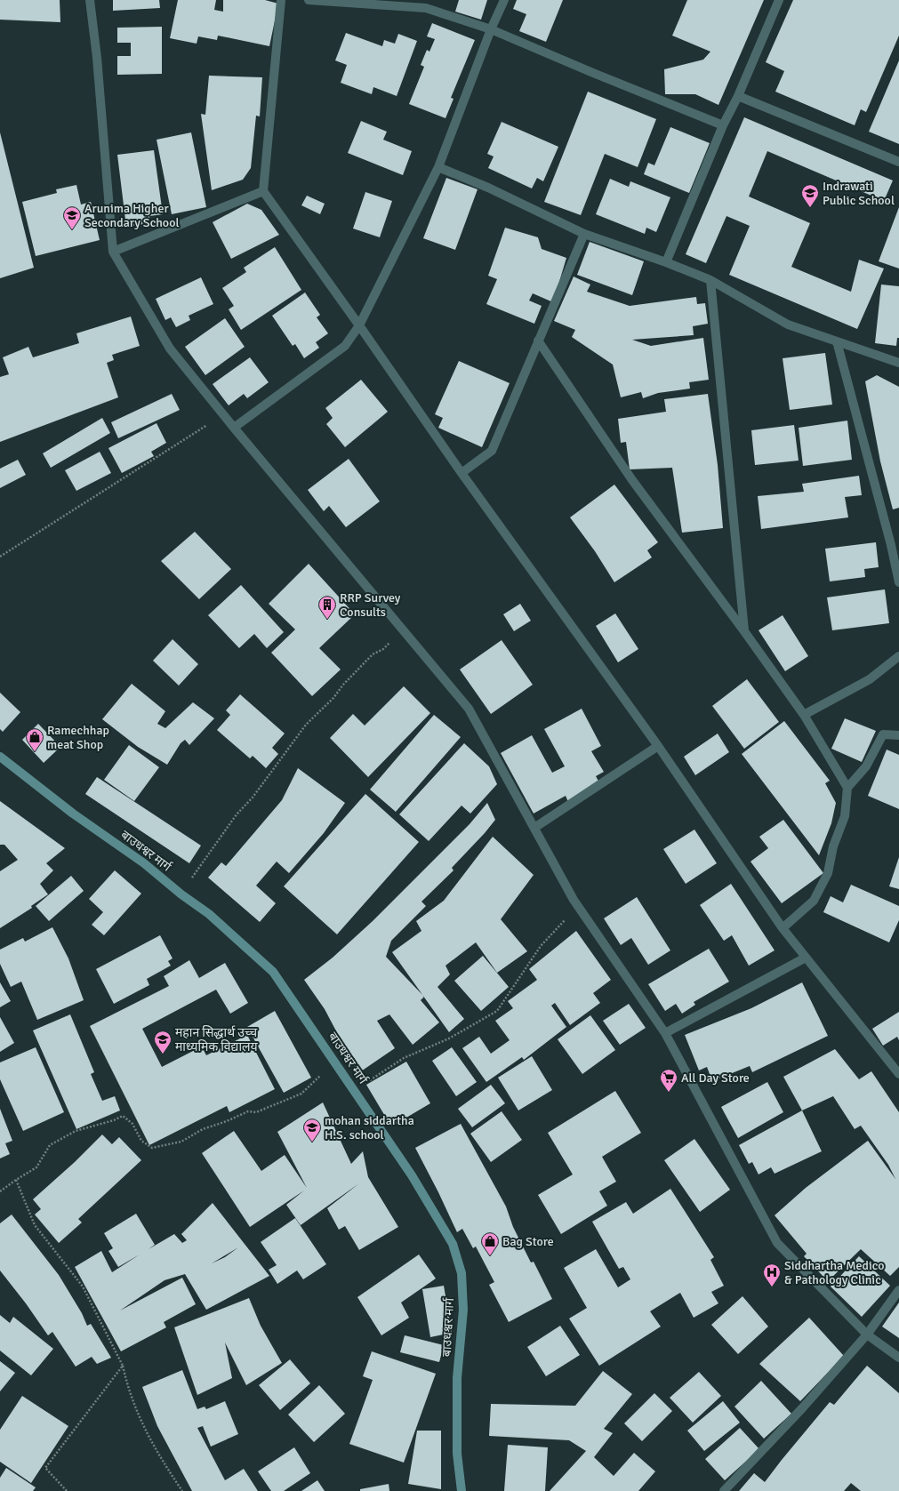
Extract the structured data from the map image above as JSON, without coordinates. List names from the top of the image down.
{
  "streets": {
    "main road": ["बाउधश्वर मार्ग"]
  },
  "places": {
    "school or university": [
      "Indrawati Public School",
      "Arunima Higher Secondary School",
      "महान सिद्धार्थ उच्च माध्यमिक विद्यालय",
      "mohan siddartha H.S. school"
    ],
    "building": ["RRP Survey Consults"],
    "shop": ["Ramechhap meat Shop", "Bag Store"],
    "supermarket": ["All Day Store"],
    "hospital": ["Siddhartha Medico & Pathology Clinic"]
  }
}
